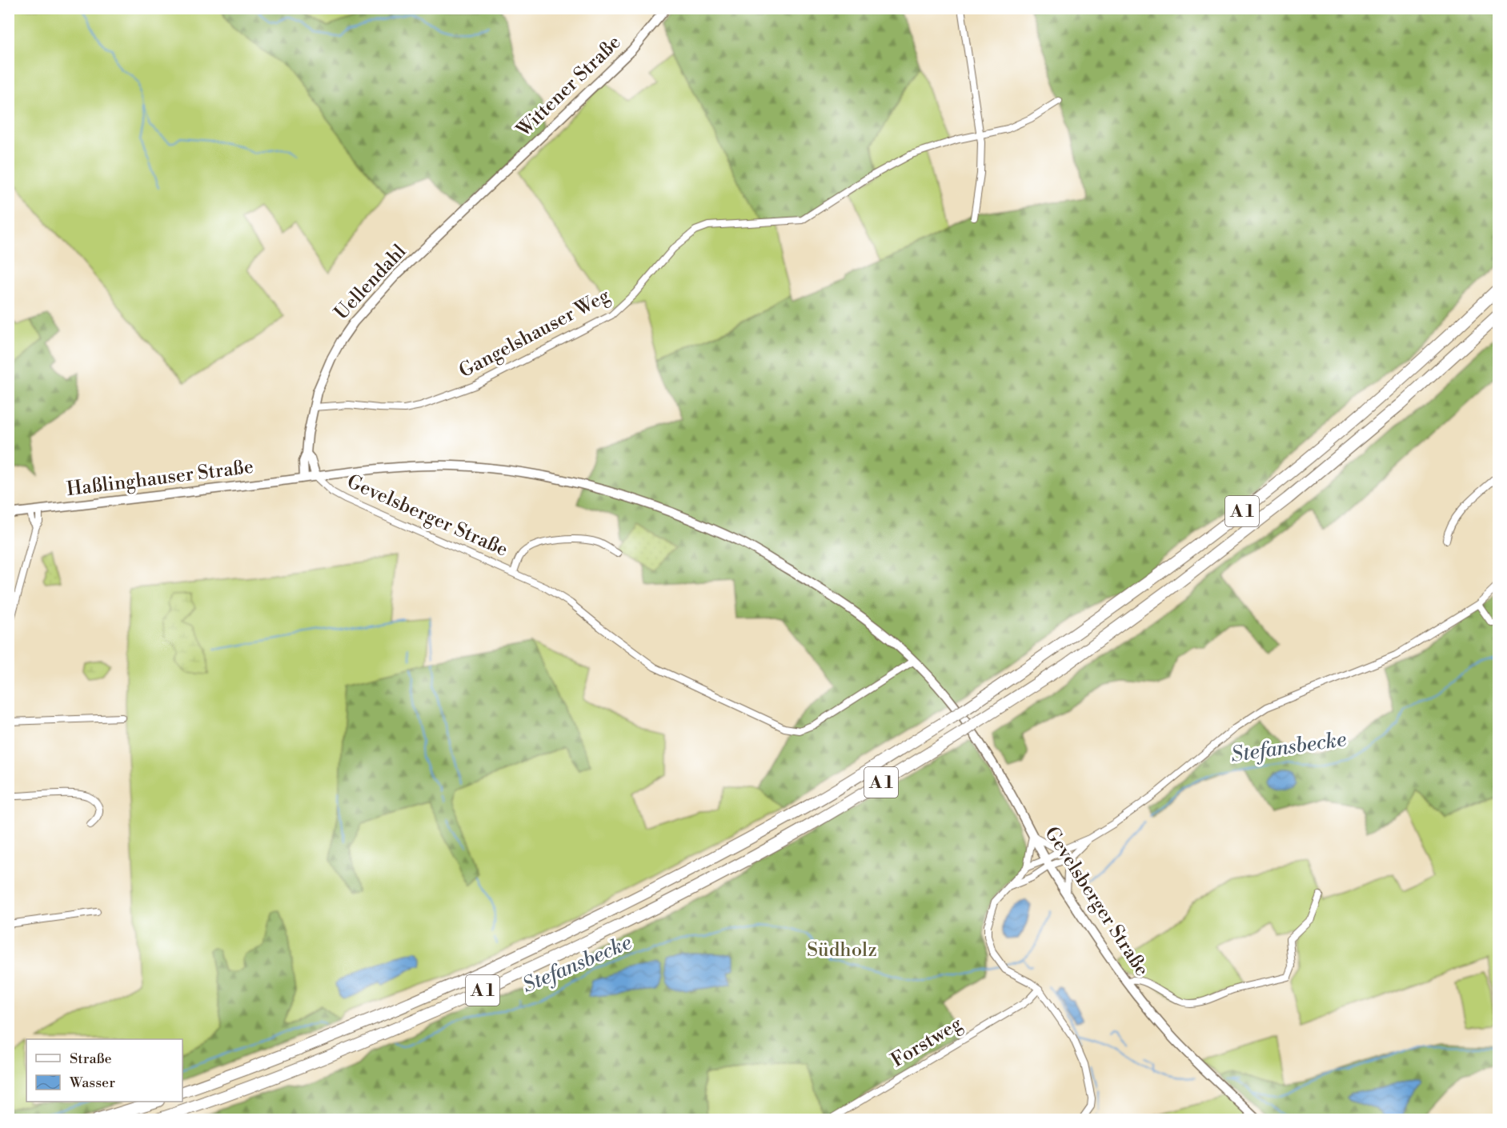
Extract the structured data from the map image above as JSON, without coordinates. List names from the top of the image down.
{
  "streets": {
    "highway": ["A 1"],
    "main road": [
      "Wittener Straße",
      "Uellendahl",
      "Haßlinghauser Straße",
      "Gevelsberger Straße"
    ],
    "street": ["Gangelshauser Weg", "Forstweg"]
  },
  "crossings": [
    ["Wittener Straße", "Uellendahl"],
    ["Uellendahl", "Gangelshauser Weg"],
    ["Uellendahl", "Haßlinghauser Straße"],
    ["Uellendahl", "Gevelsberger Straße"],
    ["Haßlinghauser Straße", "Gevelsberger Straße"]
  ],
  "water": ["Stefansbecke"],
  "parks": ["Südholz"],
  "legend": ["Straße", "Wasser"]
}
